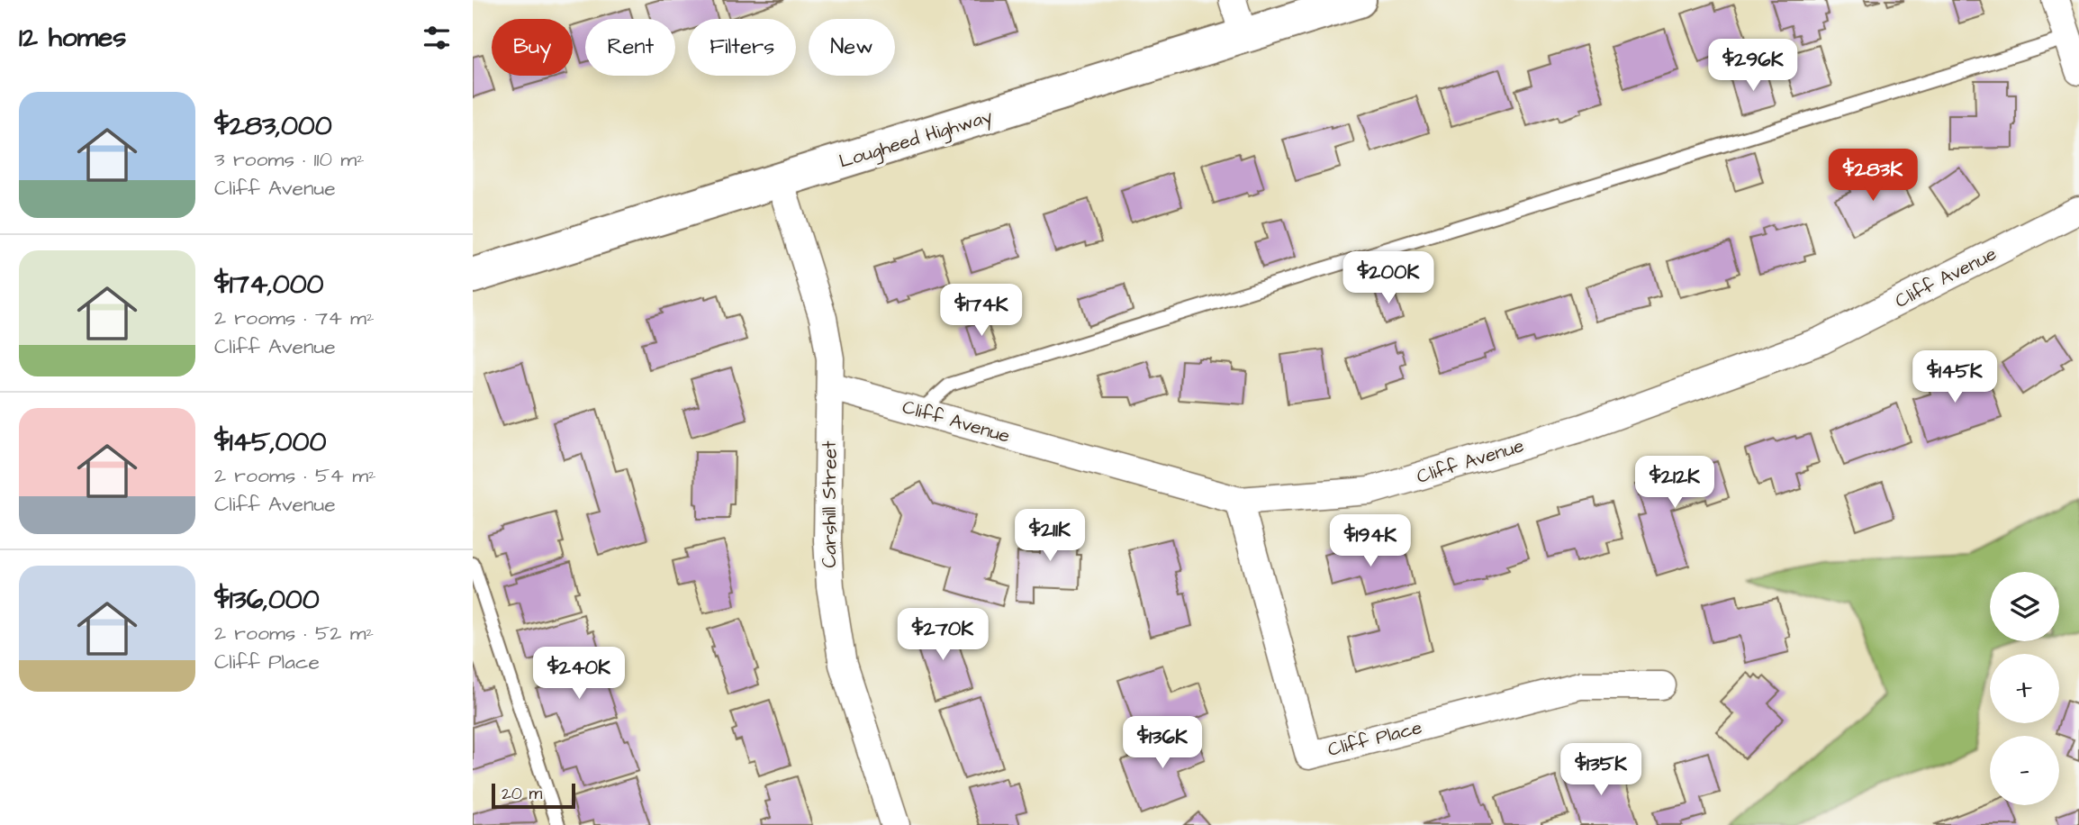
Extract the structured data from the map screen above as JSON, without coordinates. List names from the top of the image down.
{
  "streets": {
    "highway": ["Lougheed Highway"],
    "street": ["Cliff Avenue", "Carshill Street", "Cliff Place"]
  },
  "crossings": [
    ["Lougheed Highway", "Carshill Street"],
    ["Cliff Avenue", "Carshill Street"],
    ["Cliff Avenue", "Cliff Place"]
  ],
  "scale_bar": "20 m",
  "page": {
    "heading": "12 homes",
    "chip": [
      "Buy",
      "Rent",
      "Filters",
      "New"
    ],
    "price": [
      "$296K",
      "$283K",
      "$200K",
      "$174K",
      "$145K",
      "$212K",
      "$211K",
      "$194K",
      "$270K",
      "$240K",
      "$136K",
      "$135K"
    ],
    "list": [
      {
        "name": "$283,000",
        "note": "3 rooms · 110 m² · Cliff Avenue"
      },
      {
        "name": "$174,000",
        "note": "2 rooms · 74 m² · Cliff Avenue"
      },
      {
        "name": "$145,000",
        "note": "2 rooms · 54 m² · Cliff Avenue"
      },
      {
        "name": "$136,000",
        "note": "2 rooms · 52 m² · Cliff Place"
      }
    ],
    "map_buttons": ["+", "−"],
    "scale": "20 m"
  }
}
